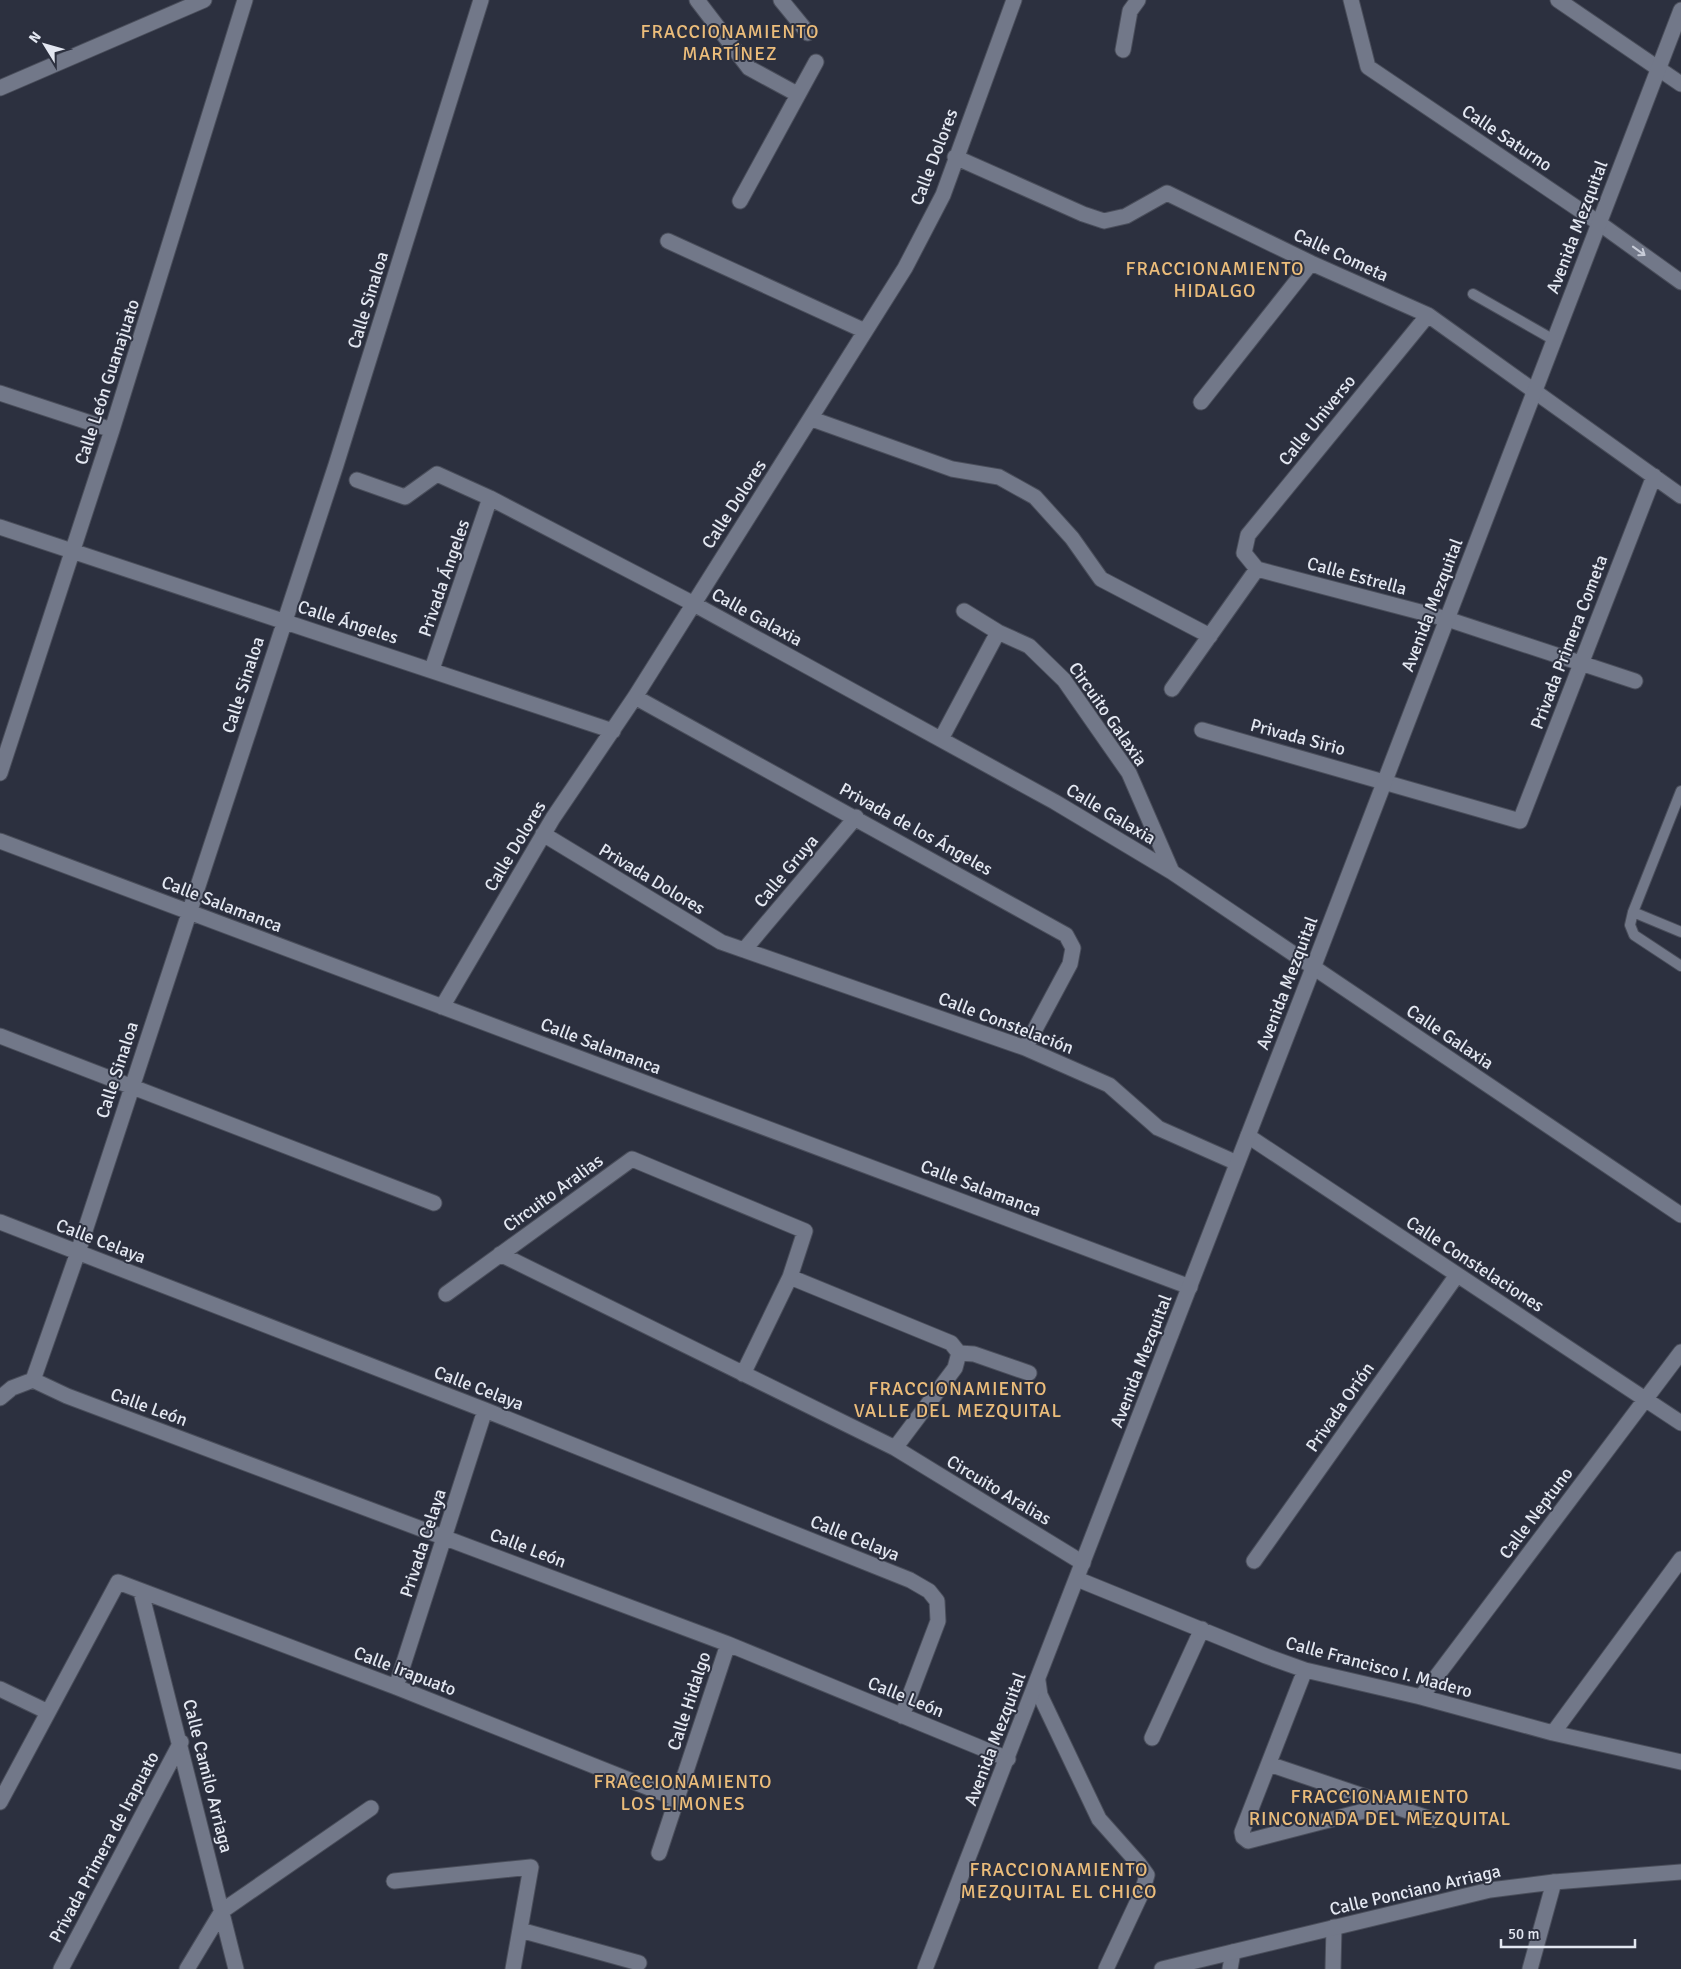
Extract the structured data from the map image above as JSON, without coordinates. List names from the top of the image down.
{
  "streets": {
    "street": [
      "Calle Saturno",
      "Calle Dolores",
      "Avenida Mezquital",
      "Calle Cometa",
      "Calle Sinaloa",
      "Calle León Guanajuato",
      "Calle Universo",
      "Calle Estrella",
      "Privada Ángeles",
      "Calle Galaxia",
      "Calle Ángeles",
      "Privada Primera Cometa",
      "Circuito Galaxia",
      "Privada Sirio",
      "Privada de los Ángeles",
      "Calle Gruya",
      "Privada Dolores",
      "Calle Salamanca",
      "Calle Constelación",
      "Circuito Aralias",
      "Calle Celaya",
      "Calle Constelaciones",
      "Calle León",
      "Privada Orión",
      "Calle Neptuno",
      "Privada Celaya",
      "Calle Francisco I. Madero",
      "Calle Irapuato",
      "Calle Hidalgo",
      "Calle Camilo Arriaga",
      "Privada Primera de Irapuato",
      "Calle Ponciano Arriaga"
    ]
  },
  "crossings": [
    ["Calle Saturno", "Avenida Mezquital"],
    ["Calle Dolores", "Calle Cometa"],
    ["Calle Dolores", "Calle Galaxia"],
    ["Calle Dolores", "Calle Ángeles"],
    ["Calle Dolores", "Privada de los Ángeles"],
    ["Calle Dolores", "Privada Dolores"],
    ["Calle Dolores", "Calle Salamanca"],
    ["Avenida Mezquital", "Calle Cometa"],
    ["Avenida Mezquital", "Calle Estrella"],
    ["Avenida Mezquital", "Calle Galaxia"],
    ["Avenida Mezquital", "Privada Sirio"],
    ["Avenida Mezquital", "Calle Salamanca"],
    ["Avenida Mezquital", "Calle Constelación"],
    ["Avenida Mezquital", "Circuito Aralias"],
    ["Avenida Mezquital", "Calle Constelaciones"],
    ["Avenida Mezquital", "Calle León"],
    ["Avenida Mezquital", "Calle Francisco I. Madero"],
    ["Calle Cometa", "Calle Universo"],
    ["Calle Cometa", "Privada Primera Cometa"],
    ["Calle Sinaloa", "Calle Ángeles"],
    ["Calle Sinaloa", "Calle Salamanca"],
    ["Calle Sinaloa", "Calle Celaya"],
    ["Calle Sinaloa", "Calle León"],
    ["Calle León Guanajuato", "Calle Ángeles"],
    ["Calle Universo", "Calle Estrella"],
    ["Calle Estrella", "Privada Primera Cometa"],
    ["Privada Ángeles", "Calle Galaxia"],
    ["Privada Ángeles", "Calle Ángeles"],
    ["Calle Galaxia", "Circuito Galaxia"],
    ["Privada Primera Cometa", "Privada Sirio"],
    ["Privada de los Ángeles", "Calle Gruya"],
    ["Privada de los Ángeles", "Calle Constelación"],
    ["Calle Gruya", "Privada Dolores"],
    ["Calle Gruya", "Calle Constelación"],
    ["Privada Dolores", "Calle Constelación"],
    ["Calle Celaya", "Calle León"],
    ["Calle Celaya", "Privada Celaya"],
    ["Calle Constelaciones", "Privada Orión"],
    ["Calle Constelaciones", "Calle Neptuno"],
    ["Calle León", "Privada Celaya"],
    ["Calle León", "Calle Hidalgo"],
    ["Calle Neptuno", "Calle Francisco I. Madero"],
    ["Privada Celaya", "Calle Irapuato"],
    ["Calle Irapuato", "Calle Hidalgo"],
    ["Calle Irapuato", "Calle Camilo Arriaga"],
    ["Calle Camilo Arriaga", "Privada Primera de Irapuato"]
  ],
  "districts": [
    "FRACCIONAMIENTO MARTÍNEZ",
    "FRACCIONAMIENTO HIDALGO",
    "FRACCIONAMIENTO VALLE DEL MEZQUITAL",
    "FRACCIONAMIENTO LOS LIMONES",
    "FRACCIONAMIENTO RINCONADA DEL MEZQUITAL",
    "FRACCIONAMIENTO MEZQUITAL EL CHICO"
  ],
  "scale_bar": "50 m",
  "north": "top left"
}
